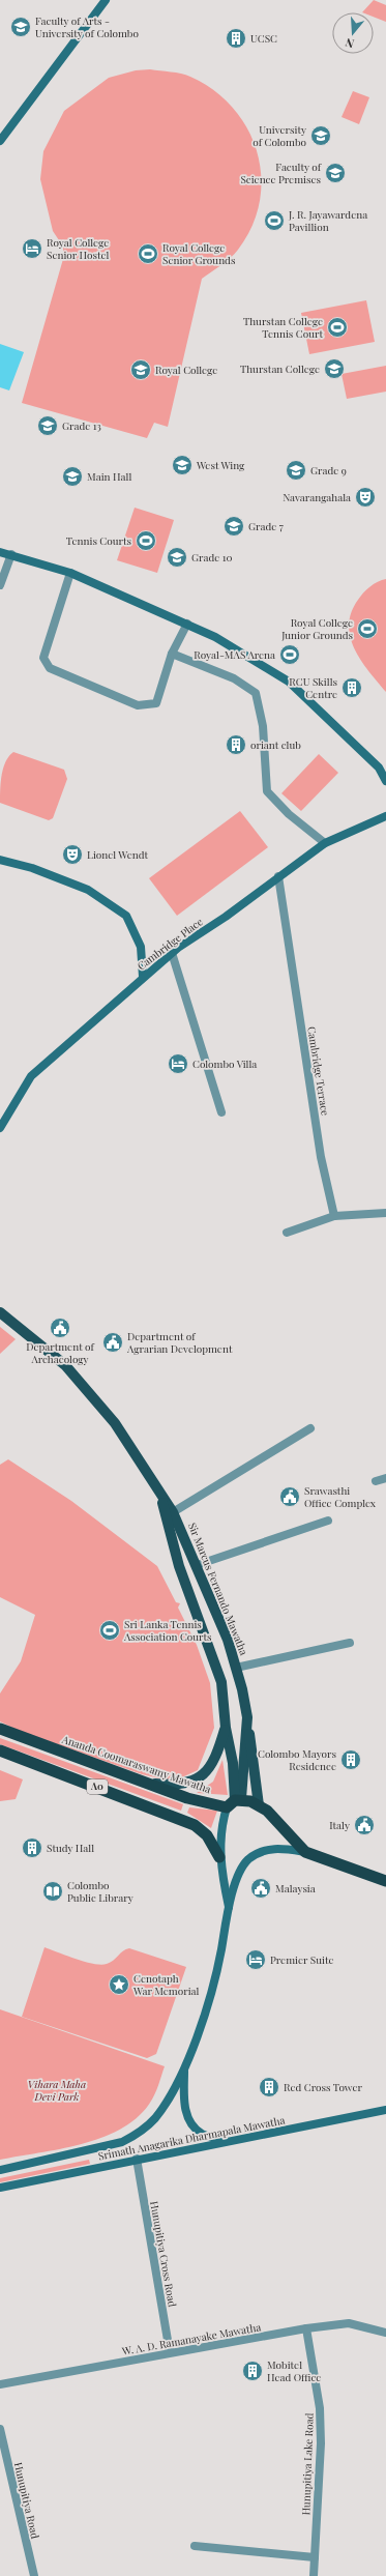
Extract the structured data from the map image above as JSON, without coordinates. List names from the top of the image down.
{
  "streets": {
    "highway": ["Ananda Coomaraswamy Mawatha", "A0"],
    "main road": ["Cambridge Place", "Sir Marcus Fernando Mawatha", "Srimath Anagarika Dharmapala Mawatha"],
    "street": [
      "Cambridge Terrace",
      "Hunupitiya Cross Road",
      "W. A. D. Ramanayake Mawatha",
      "Hunupitiya Lake Road",
      "Hunupitiya Road"
    ]
  },
  "crossings": [
    ["Cambridge Place", "Cambridge Terrace"],
    ["Sir Marcus Fernando Mawatha", "Ananda Coomaraswamy Mawatha"],
    ["Sir Marcus Fernando Mawatha", "A0"],
    ["Sir Marcus Fernando Mawatha", "Srimath Anagarika Dharmapala Mawatha"],
    ["Srimath Anagarika Dharmapala Mawatha", "Hunupitiya Cross Road"],
    ["Hunupitiya Cross Road", "W. A. D. Ramanayake Mawatha"],
    ["W. A. D. Ramanayake Mawatha", "Hunupitiya Lake Road"]
  ],
  "parks": ["Vihara Maha Devi Park"],
  "places": {
    "school or university": [
      "Faculty of Arts - University of Colombo",
      "University of Colombo",
      "Faculty of Science Premises",
      "Thurstan College",
      "Royal College",
      "Grade 13",
      "West Wing",
      "Grade 9",
      "Main Hall",
      "Grade 7",
      "Grade 10"
    ],
    "building": [
      "UCSC",
      "RCU Skills Centre",
      "oriant club",
      "Colombo Mayors Residence",
      "Study Hall",
      "Red Cross Tower",
      "Mobitel Head Office"
    ],
    "sports": [
      "J. R. Jayawardena Pavillion",
      "Royal College Senior Grounds",
      "Thurstan College Tennis Court",
      "Tennis Courts",
      "Royal College Junior Grounds",
      "Royal-MAS Arena",
      "Sri Lanka Tennis Association Courts"
    ],
    "hotel": ["Royal College Senior Hostel", "Colombo Villa", "Premier Suite"],
    "theatre": ["Navarangahala", "Lionel Wendt"],
    "public building": [
      "Department of Archaeology",
      "Department of Agrarian Development",
      "Srawasthi Office Complex",
      "Italy",
      "Malaysia"
    ],
    "library": ["Colombo Public Library"],
    "place": ["Cenotaph War Memorial"]
  },
  "north": "bottom"
}
